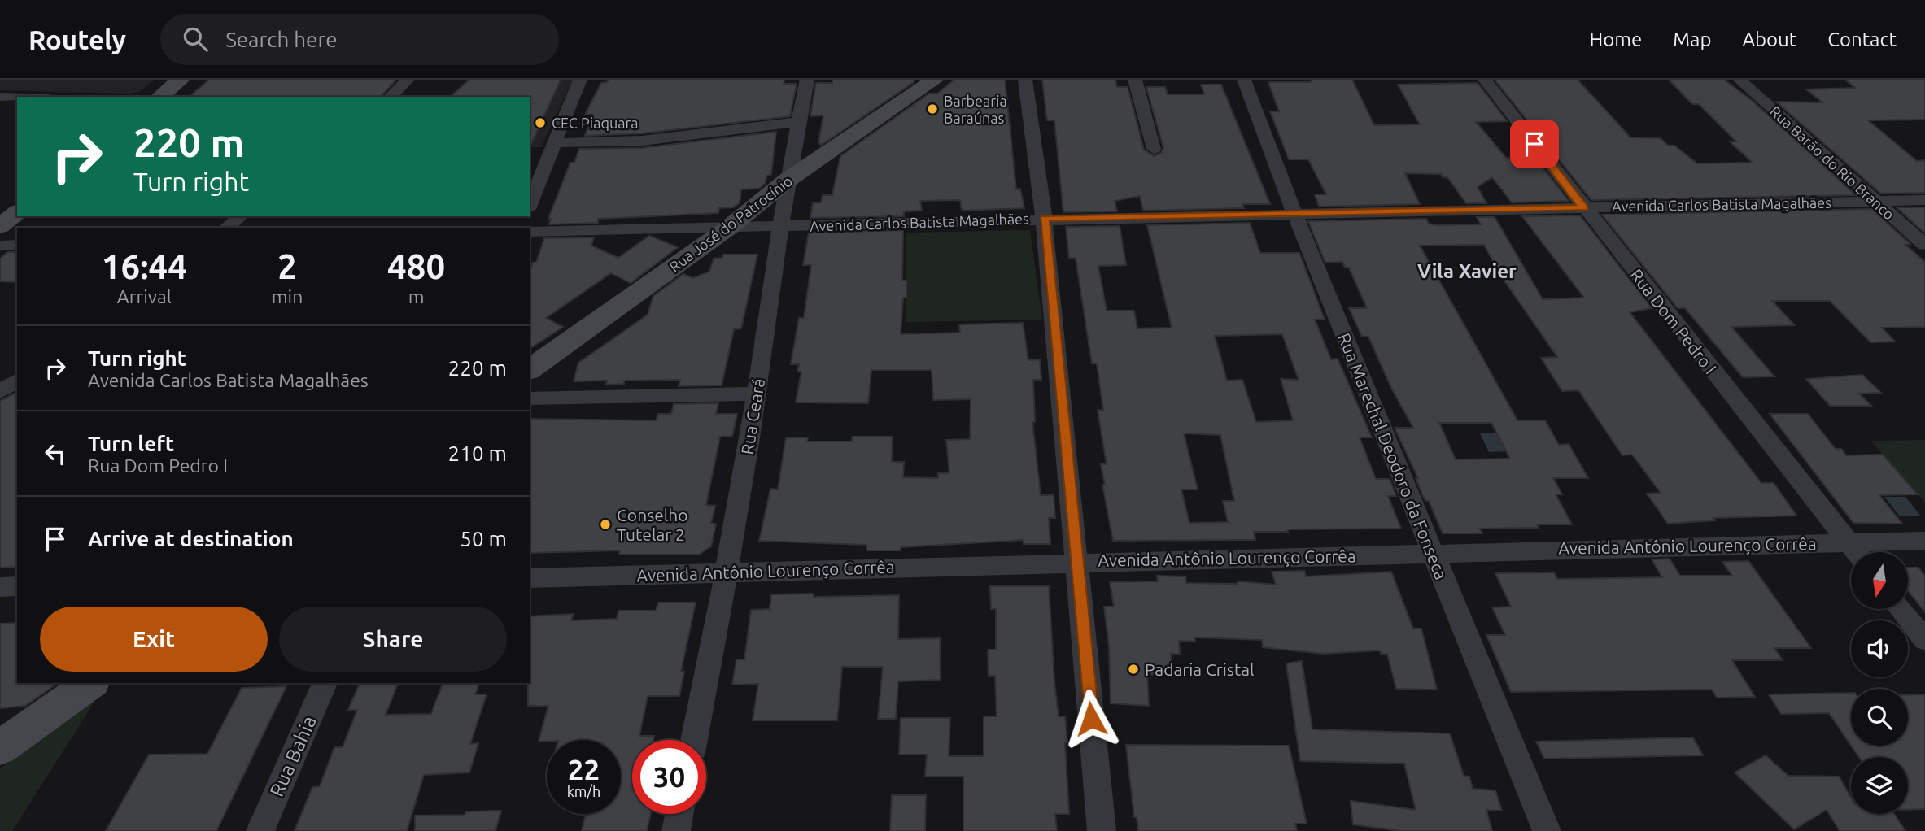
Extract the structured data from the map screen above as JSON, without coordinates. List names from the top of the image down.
{
  "streets": {
    "street": [
      "Rua Barão do Rio Branco",
      "Avenida Carlos Batista Magalhães",
      "Rua José do Patrocínio",
      "Rua Dom Pedro I",
      "Rua Ceará",
      "Rua Marechal Deodoro da Fonseca",
      "Avenida Antônio Lourenço Corrêa",
      "Rua Bahia"
    ]
  },
  "crossings": [
    ["Rua Barão do Rio Branco", "Avenida Carlos Batista Magalhães"],
    ["Avenida Carlos Batista Magalhães", "Rua José do Patrocínio"],
    ["Avenida Carlos Batista Magalhães", "Rua Dom Pedro I"],
    ["Avenida Carlos Batista Magalhães", "Rua Ceará"],
    ["Avenida Carlos Batista Magalhães", "Rua Marechal Deodoro da Fonseca"],
    ["Rua José do Patrocínio", "Rua Ceará"],
    ["Rua Dom Pedro I", "Avenida Antônio Lourenço Corrêa"],
    ["Rua Ceará", "Avenida Antônio Lourenço Corrêa"],
    ["Rua Marechal Deodoro da Fonseca", "Avenida Antônio Lourenço Corrêa"]
  ],
  "districts": ["Vila Xavier"],
  "places": [
    "Barbearia Baraúnas",
    "CEC Piaquara",
    "Conselho Tutelar 2",
    "Padaria Cristal"
  ],
  "north": "bottom",
  "page": {
    "header": "Routely",
    "search": "Search here",
    "nav": [
      "Home",
      "Map",
      "About",
      "Contact"
    ],
    "turn": ["220 m", "Turn right"],
    "eta": [
      "16:44",
      "Arrival",
      "2",
      "min",
      "480",
      "m"
    ],
    "list": [
      {
        "name": "Turn right",
        "note": "Avenida Carlos Batista Magalhães",
        "value": "220 m"
      },
      {
        "name": "Turn left",
        "note": "Rua Dom Pedro I",
        "value": "210 m"
      },
      {
        "name": "Arrive at destination",
        "value": "50 m"
      }
    ],
    "buttons": ["Exit", "Share"],
    "speed": "22 km/h",
    "limit": "30"
  }
}
